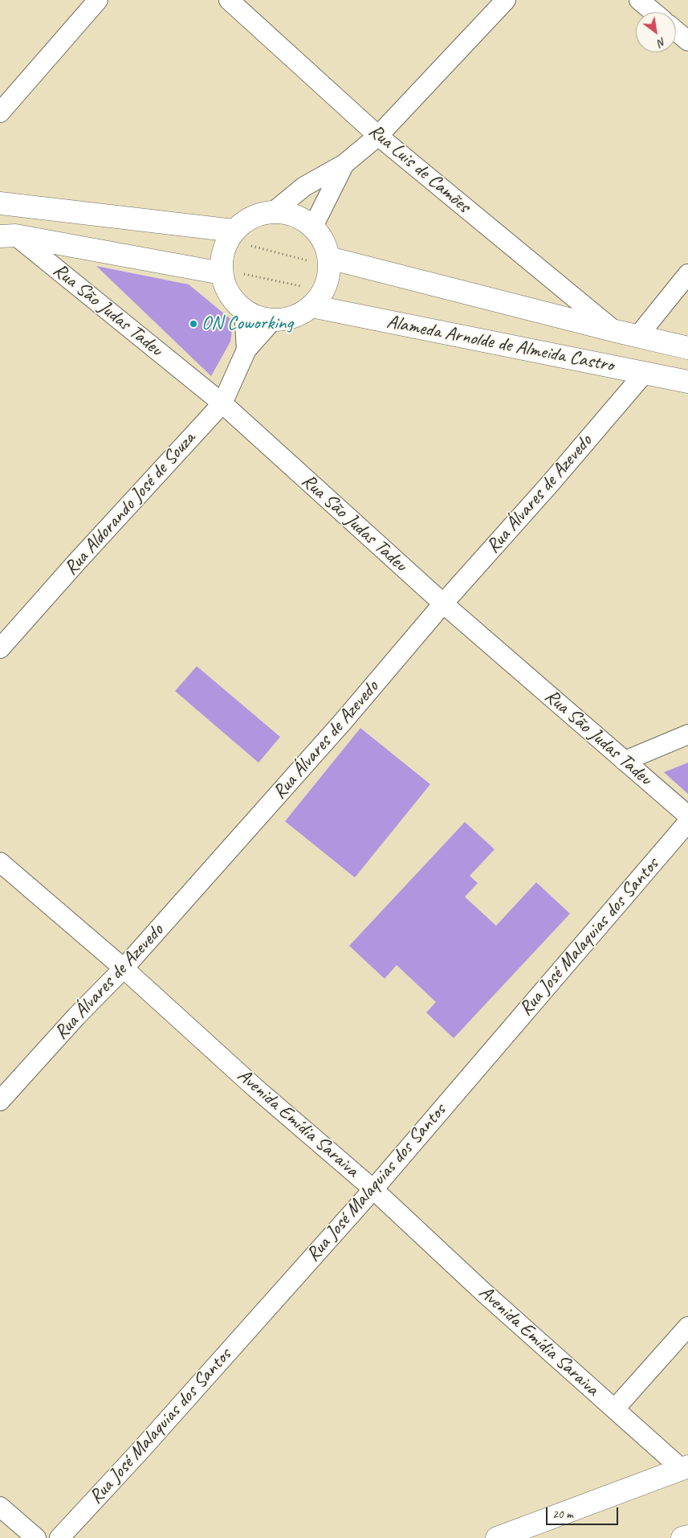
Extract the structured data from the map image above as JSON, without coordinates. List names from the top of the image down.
{
  "streets": {
    "main road": ["Alameda Arnolde de Almeida Castro"],
    "street": [
      "Rua Luis de Camões",
      "Rua São Judas Tadeu",
      "Rua Álvares de Azevedo",
      "Rua Aldorando José de Souza",
      "Rua José Malaquias dos Santos",
      "Avenida Emídia Saraiva"
    ]
  },
  "crossings": [
    ["Rua Luis de Camões", "Alameda Arnolde de Almeida Castro"],
    ["Rua São Judas Tadeu", "Rua Álvares de Azevedo"],
    ["Rua São Judas Tadeu", "Rua Aldorando José de Souza"],
    ["Alameda Arnolde de Almeida Castro", "Rua Álvares de Azevedo"],
    ["Alameda Arnolde de Almeida Castro", "Rua Aldorando José de Souza"],
    ["Rua Álvares de Azevedo", "Avenida Emídia Saraiva"],
    ["Rua José Malaquias dos Santos", "Avenida Emídia Saraiva"]
  ],
  "places": ["ON Coworking"],
  "scale_bar": "20 m",
  "north": "bottom right"
}
